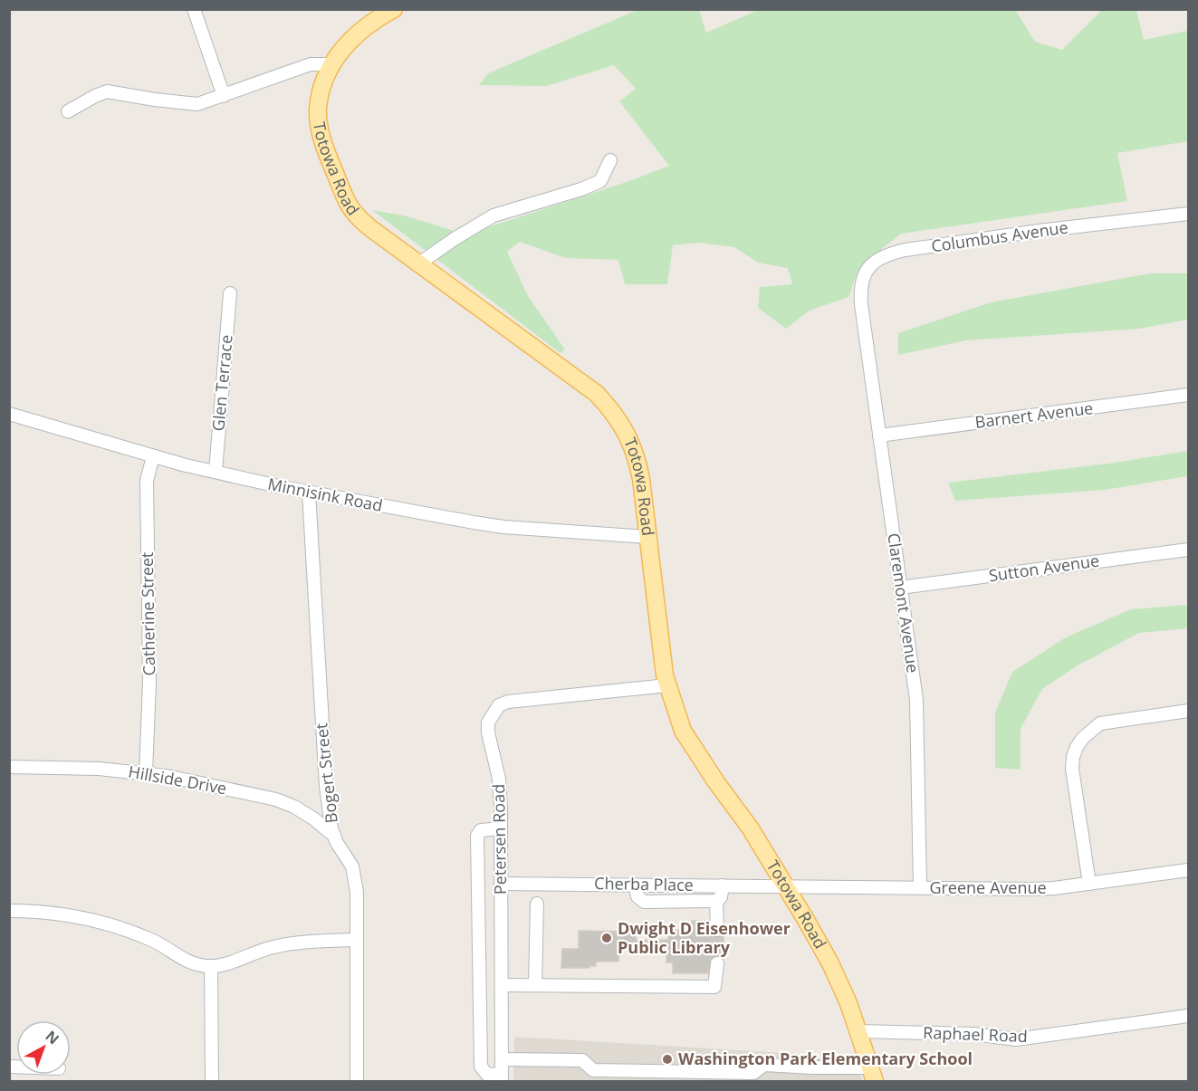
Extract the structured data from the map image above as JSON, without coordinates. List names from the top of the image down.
{
  "streets": {
    "main road": ["Totowa Road"],
    "street": [
      "Columbus Avenue",
      "Glen Terrace",
      "Barnert Avenue",
      "Minnisink Road",
      "Sutton Avenue",
      "Claremont Avenue",
      "Catherine Street",
      "Bogert Street",
      "Hillside Drive",
      "Petersen Road",
      "Cherba Place",
      "Greene Avenue",
      "Raphael Road"
    ]
  },
  "crossings": [
    ["Totowa Road", "Minnisink Road"],
    ["Totowa Road", "Petersen Road"],
    ["Totowa Road", "Cherba Place"],
    ["Totowa Road", "Greene Avenue"],
    ["Totowa Road", "Raphael Road"],
    ["Columbus Avenue", "Claremont Avenue"],
    ["Glen Terrace", "Minnisink Road"],
    ["Barnert Avenue", "Claremont Avenue"],
    ["Minnisink Road", "Catherine Street"],
    ["Minnisink Road", "Bogert Street"],
    ["Sutton Avenue", "Claremont Avenue"],
    ["Claremont Avenue", "Greene Avenue"],
    ["Catherine Street", "Hillside Drive"],
    ["Bogert Street", "Hillside Drive"],
    ["Petersen Road", "Cherba Place"],
    ["Cherba Place", "Greene Avenue"]
  ],
  "places": ["Dwight D Eisenhower Public Library", "Washington Park Elementary School"],
  "north": "top right"
}
